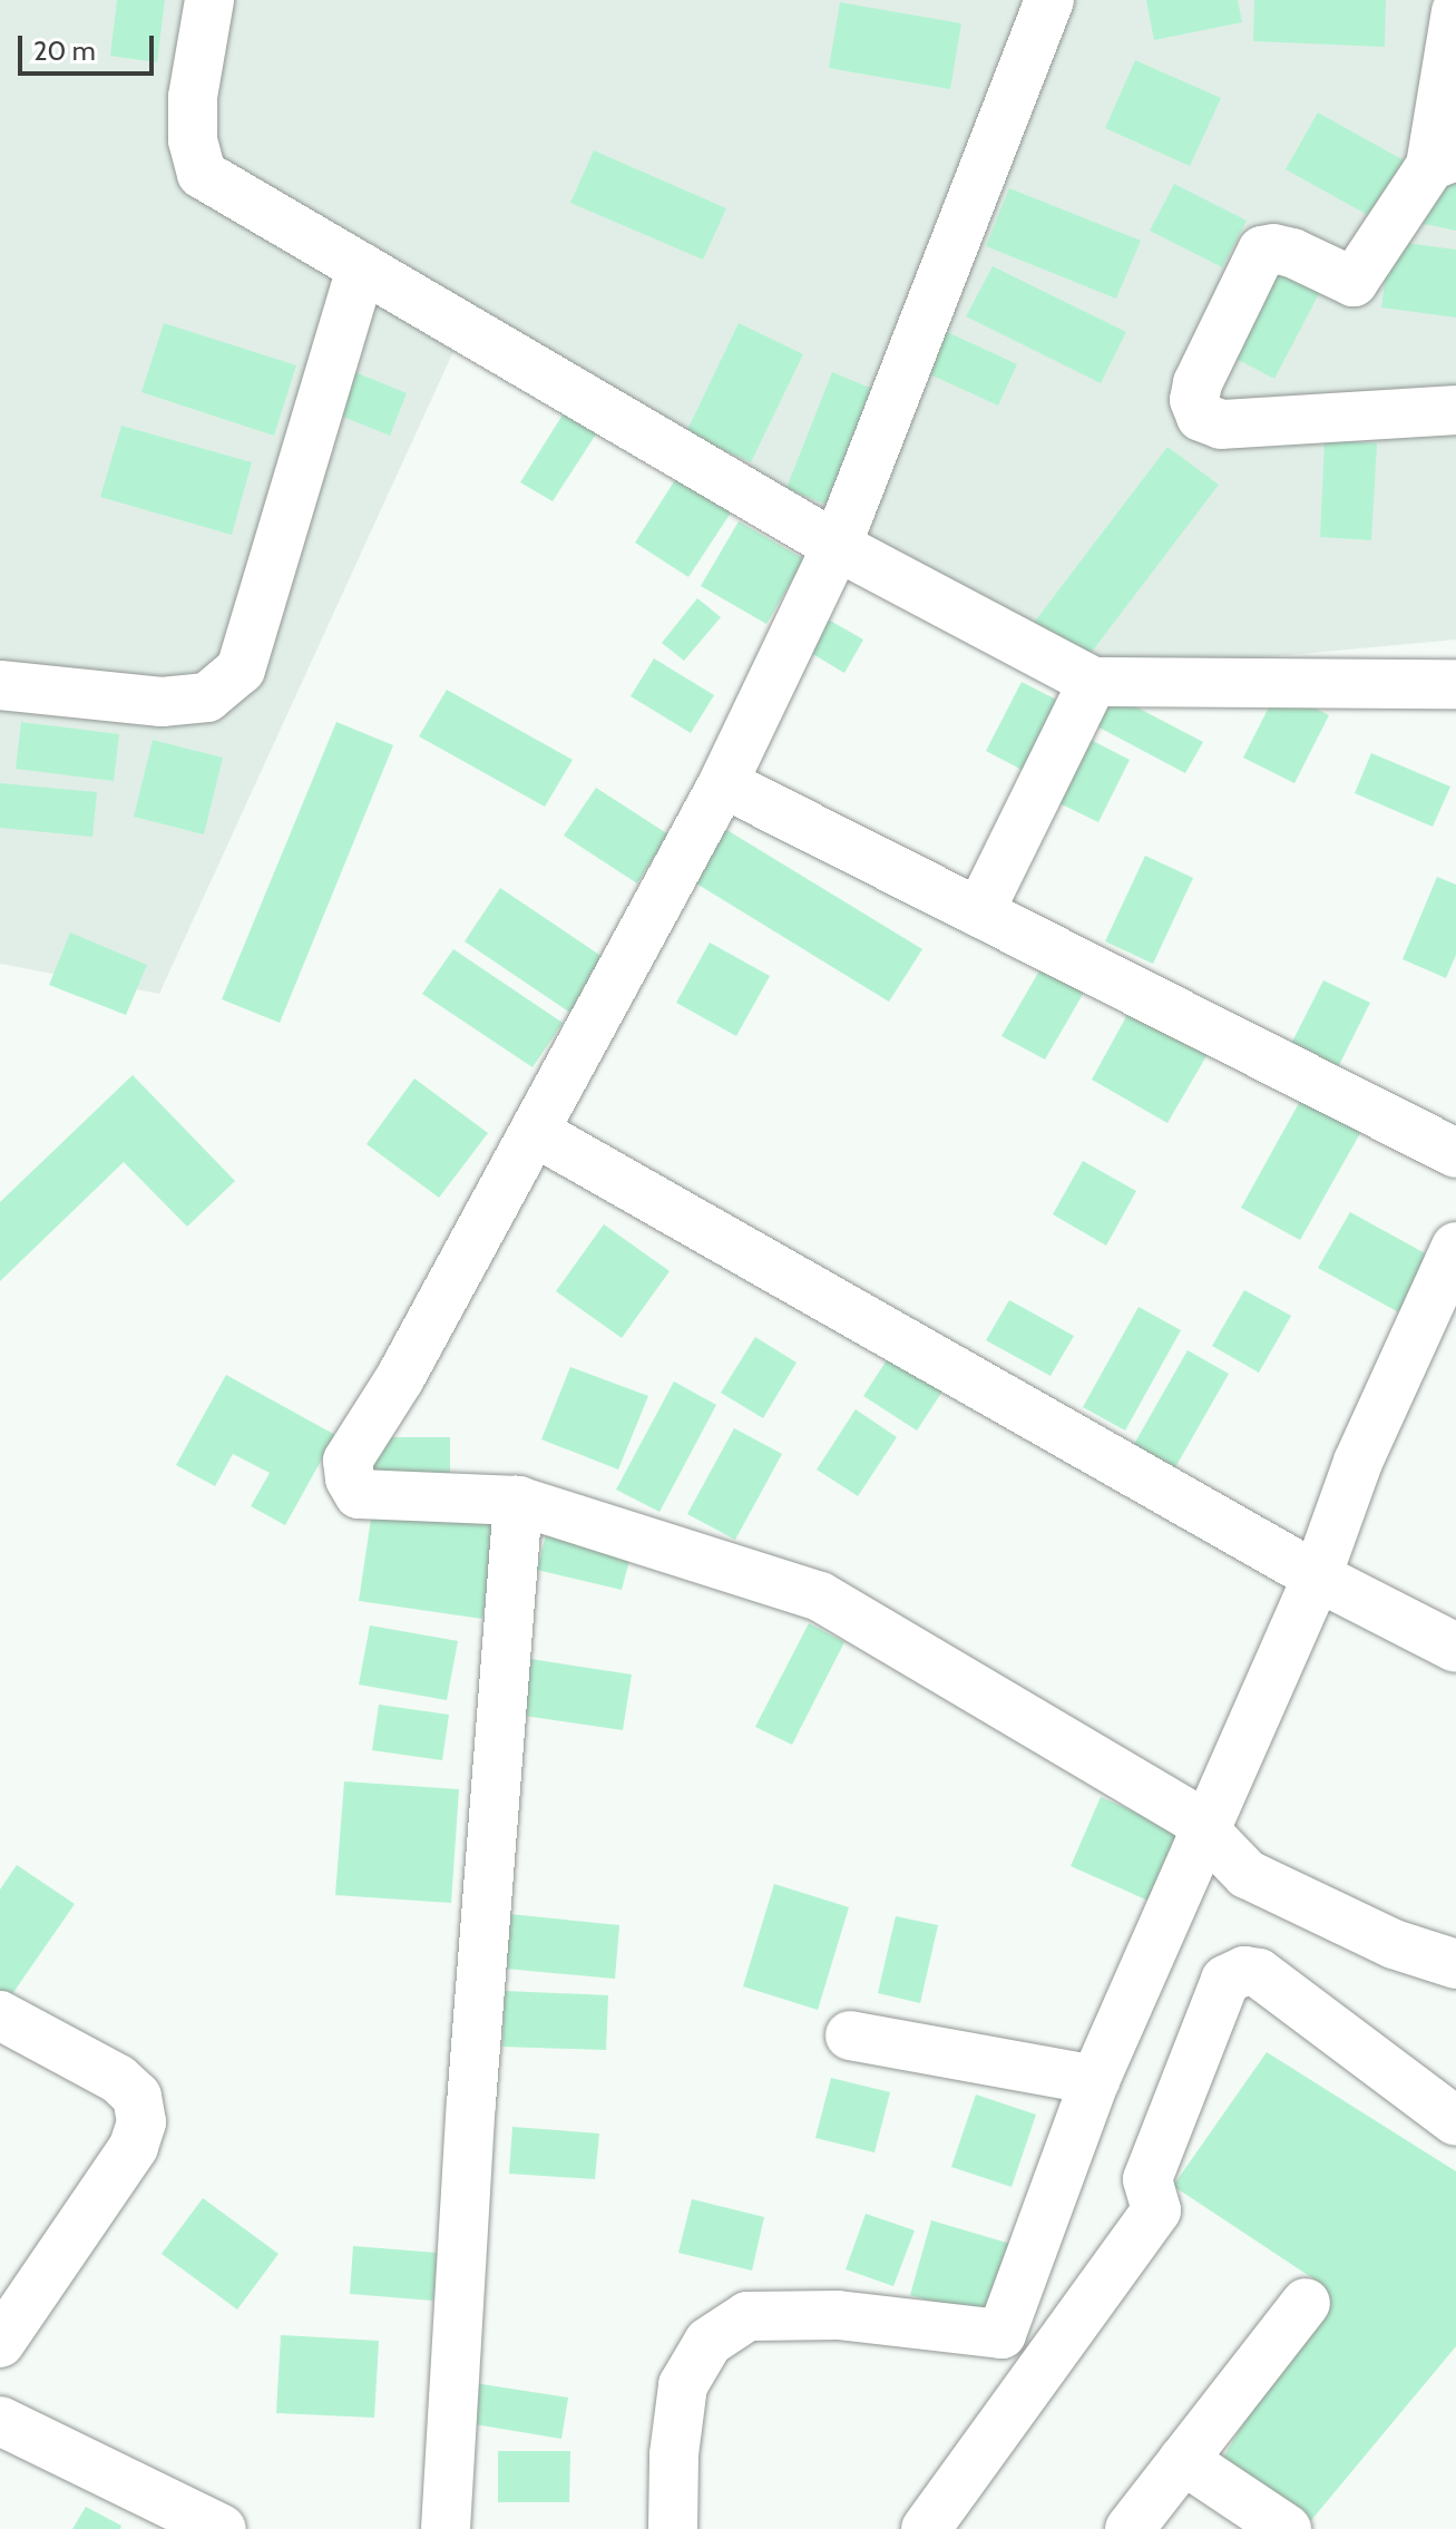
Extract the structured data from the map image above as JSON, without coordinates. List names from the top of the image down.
{
  "scale_bar": "20 m"
}
